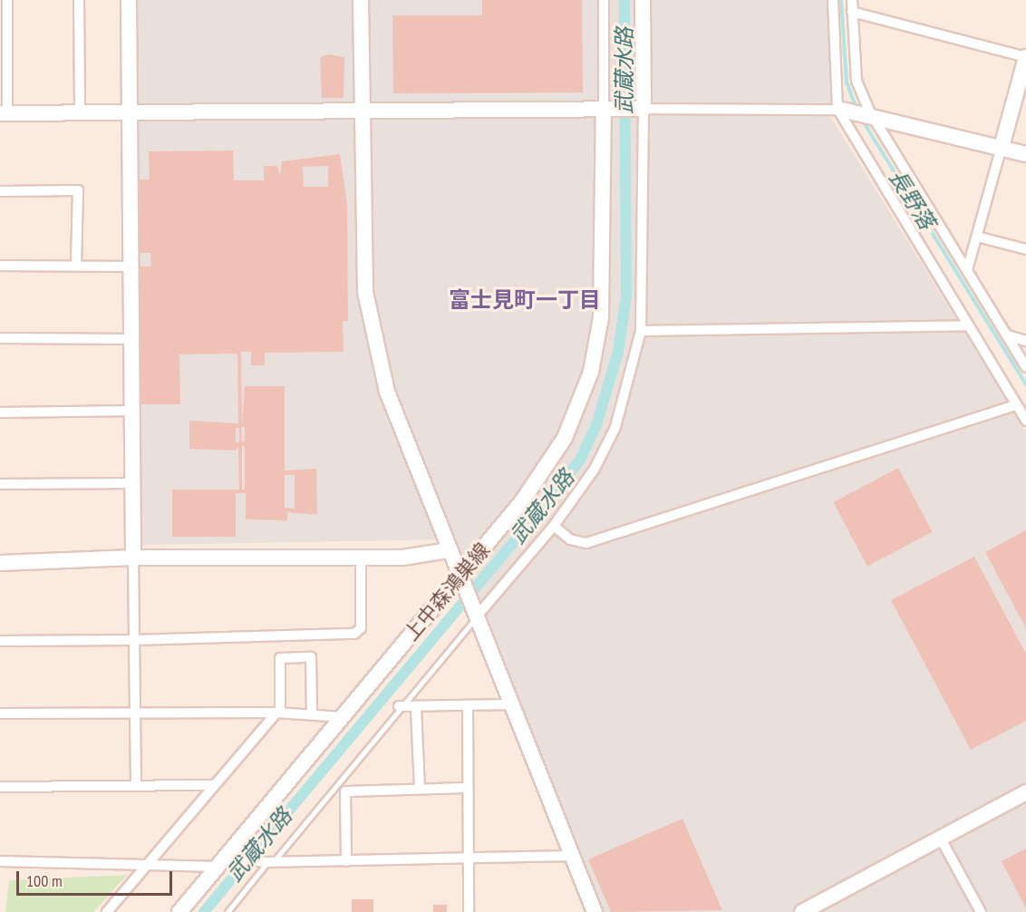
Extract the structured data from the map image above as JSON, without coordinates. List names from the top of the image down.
{
  "streets": {
    "street": ["上中森鴻巣線"]
  },
  "districts": ["富士見町一丁目"],
  "water": ["武蔵水路", "長野落"],
  "scale_bar": "100 m"
}
